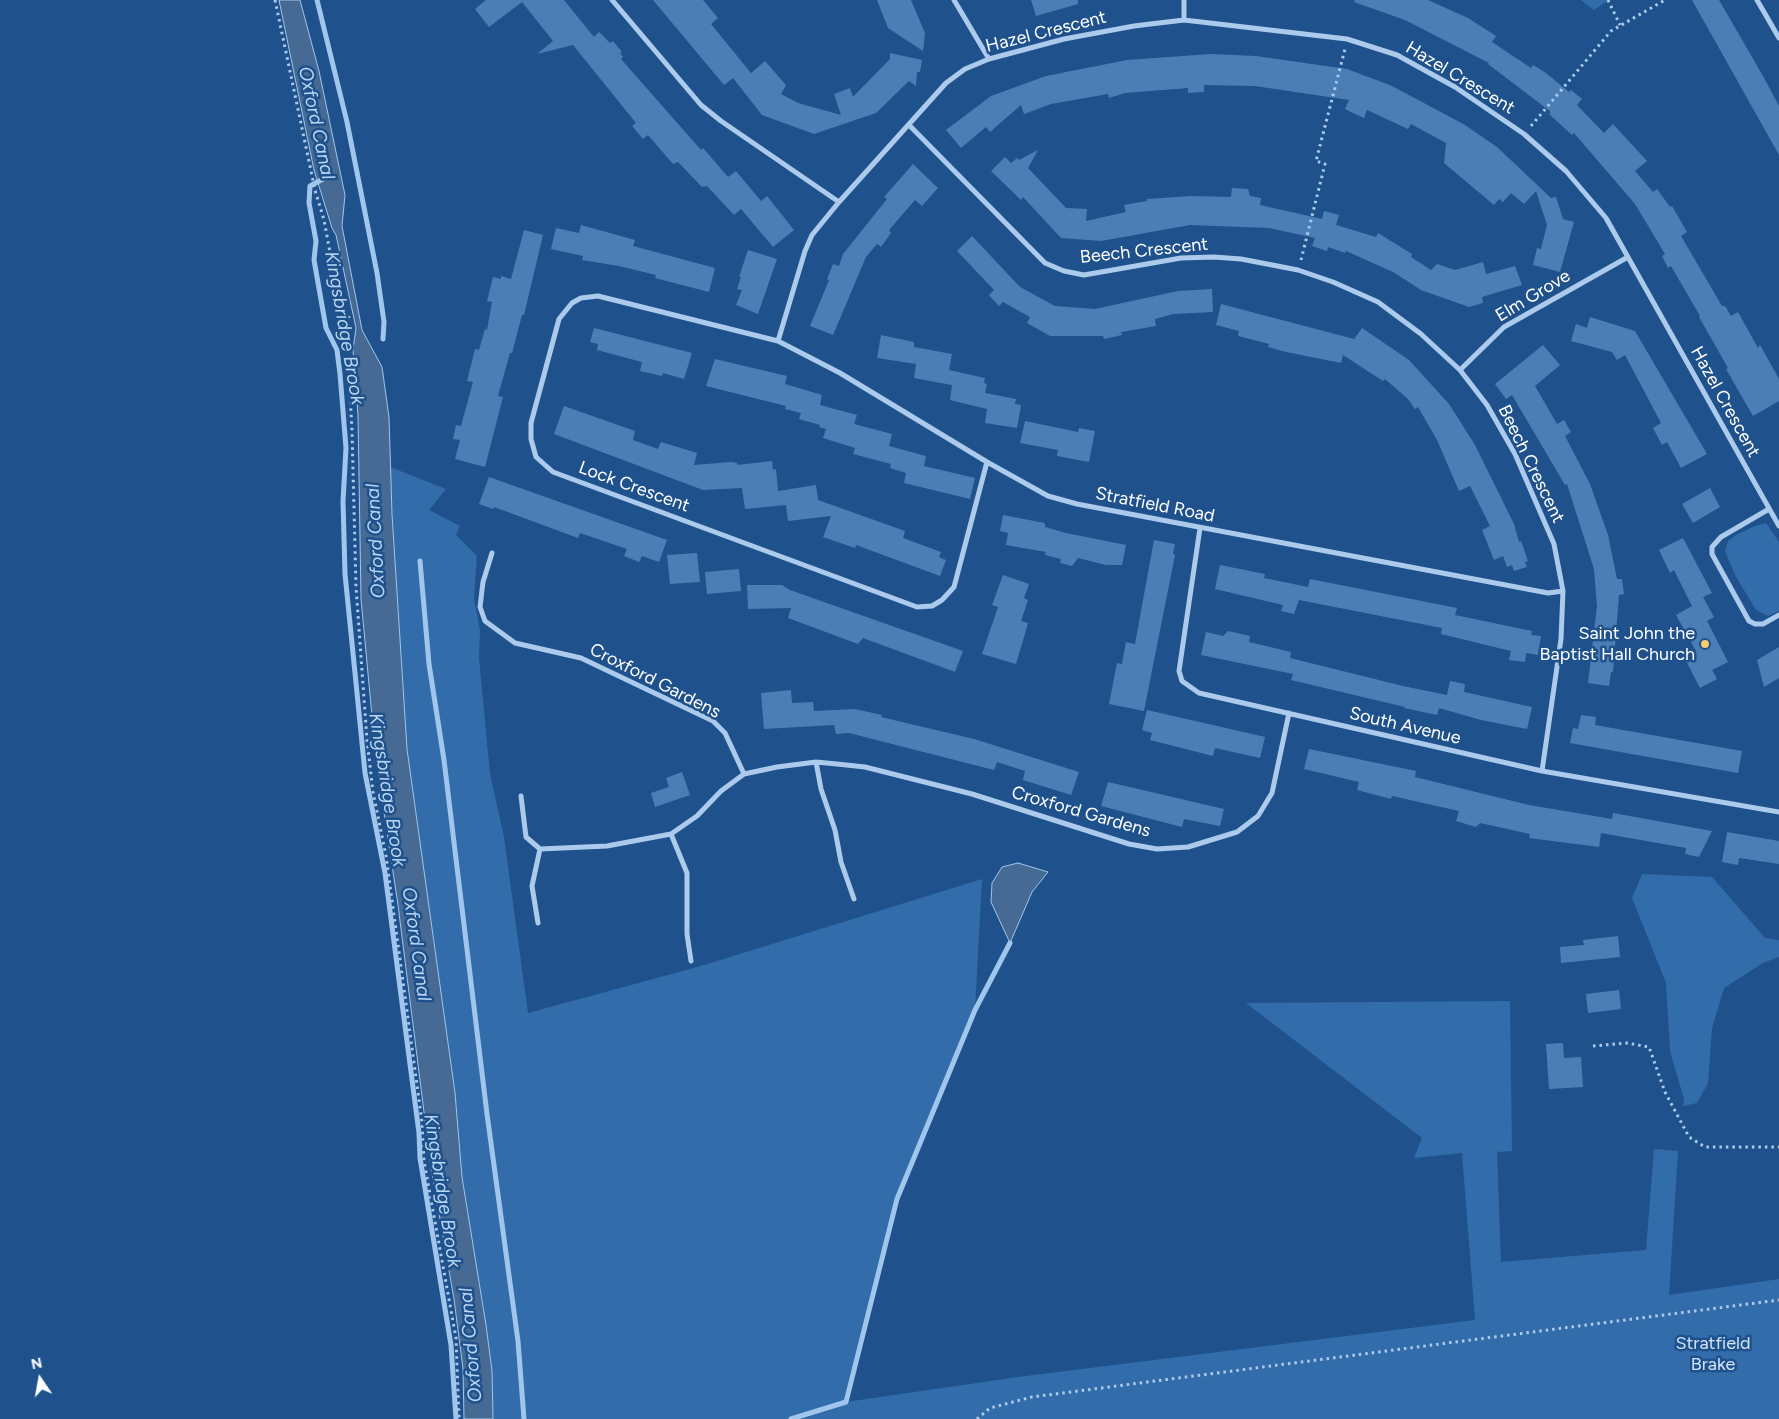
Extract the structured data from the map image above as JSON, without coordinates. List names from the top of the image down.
{
  "streets": {
    "street": [
      "Hazel Crescent",
      "Beech Crescent",
      "Elm Grove",
      "Lock Crescent",
      "Stratfield Road",
      "Croxford Gardens",
      "South Avenue"
    ]
  },
  "crossings": [
    ["Hazel Crescent", "Beech Crescent"],
    ["Hazel Crescent", "Elm Grove"],
    ["Hazel Crescent", "Lock Crescent"],
    ["Hazel Crescent", "Stratfield Road"],
    ["Beech Crescent", "Elm Grove"],
    ["Beech Crescent", "Stratfield Road"],
    ["Beech Crescent", "South Avenue"],
    ["Lock Crescent", "Stratfield Road"],
    ["Stratfield Road", "South Avenue"],
    ["Croxford Gardens", "South Avenue"]
  ],
  "water": ["Oxford Canal", "Kingsbridge Brook"],
  "parks": ["Stratfield Brake"],
  "places": ["Saint John the Baptist Hall Church"],
  "north": "top"
}
